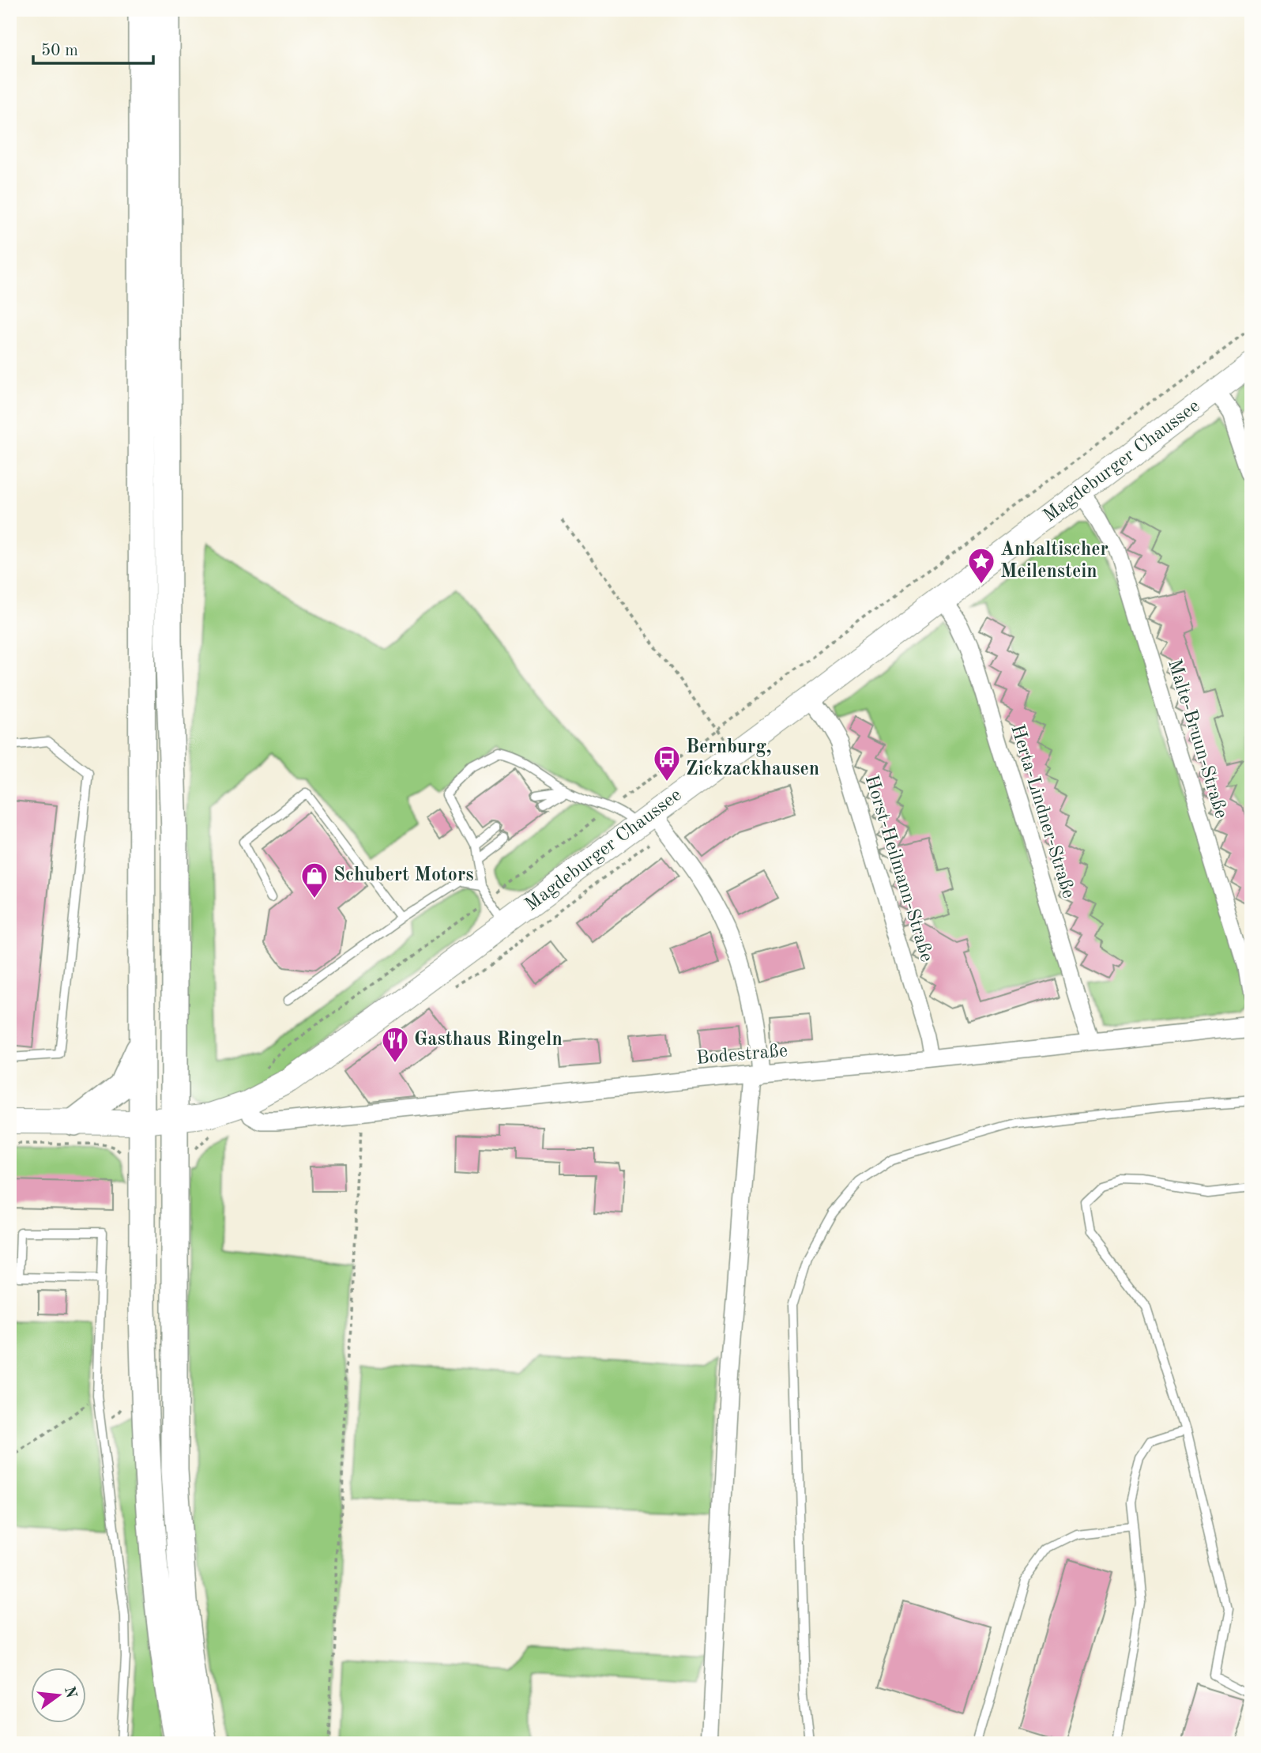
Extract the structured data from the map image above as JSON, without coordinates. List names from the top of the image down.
{
  "streets": {
    "main road": ["Magdeburger Chaussee"],
    "street": [
      "Malte-Bruun-Straße",
      "Herta-Lindner-Straße",
      "Horst-Heilmann-Straße",
      "Bodestraße"
    ]
  },
  "crossings": [
    ["Magdeburger Chaussee", "Malte-Bruun-Straße"],
    ["Magdeburger Chaussee", "Herta-Lindner-Straße"],
    ["Magdeburger Chaussee", "Horst-Heilmann-Straße"],
    ["Magdeburger Chaussee", "Bodestraße"],
    ["Herta-Lindner-Straße", "Bodestraße"],
    ["Horst-Heilmann-Straße", "Bodestraße"]
  ],
  "places": {
    "place": ["Anhaltischer Meilenstein"],
    "bus stop": ["Bernburg, Zickzackhausen"],
    "shop": ["Schubert Motors"],
    "restaurant": ["Gasthaus Ringeln"]
  },
  "scale_bar": "50 m",
  "north": "right"
}
